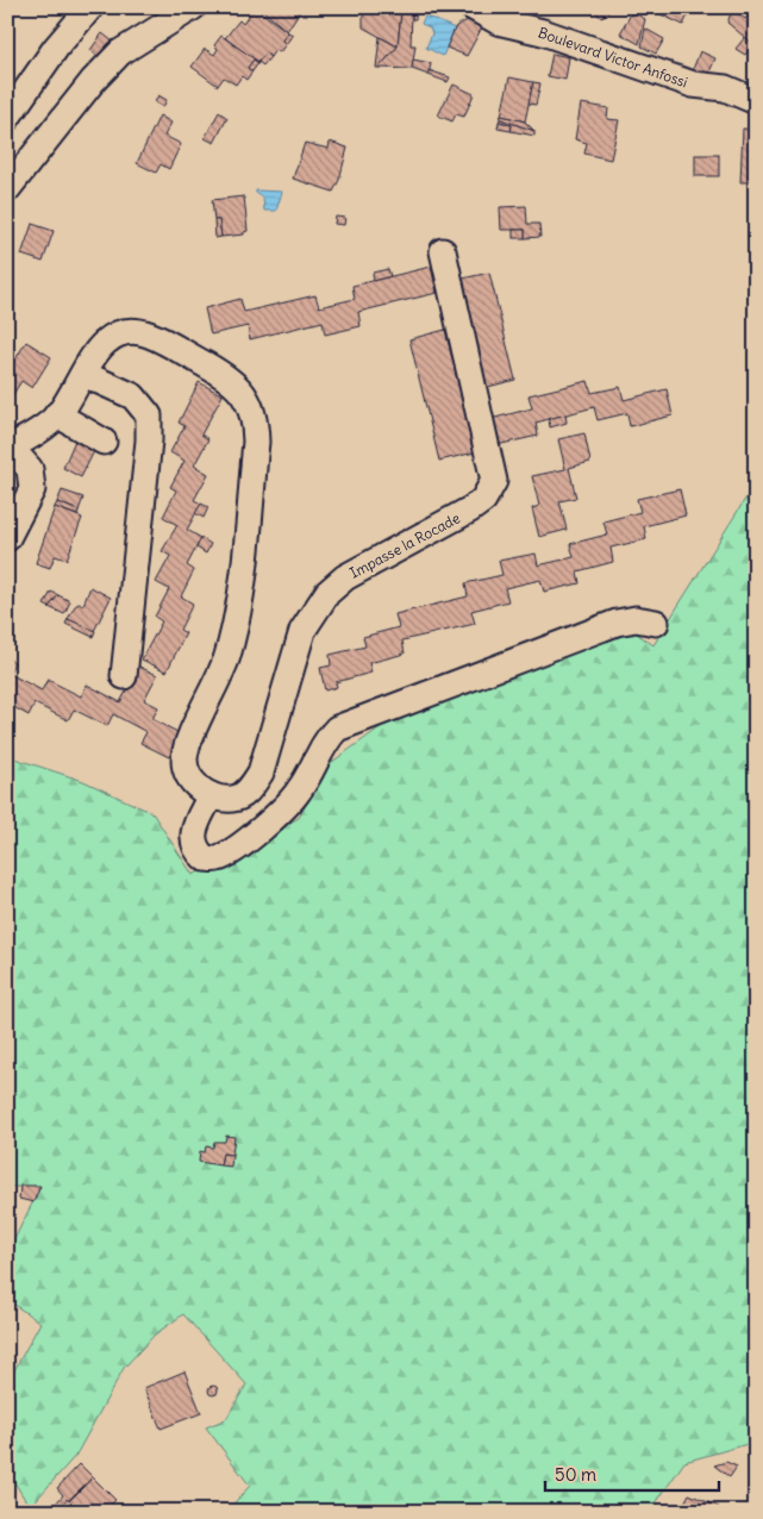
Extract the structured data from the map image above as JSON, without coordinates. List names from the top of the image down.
{
  "streets": {
    "street": ["Boulevard Victor Anfossi", "Impasse la Rocade"]
  },
  "scale_bar": "50 m"
}
